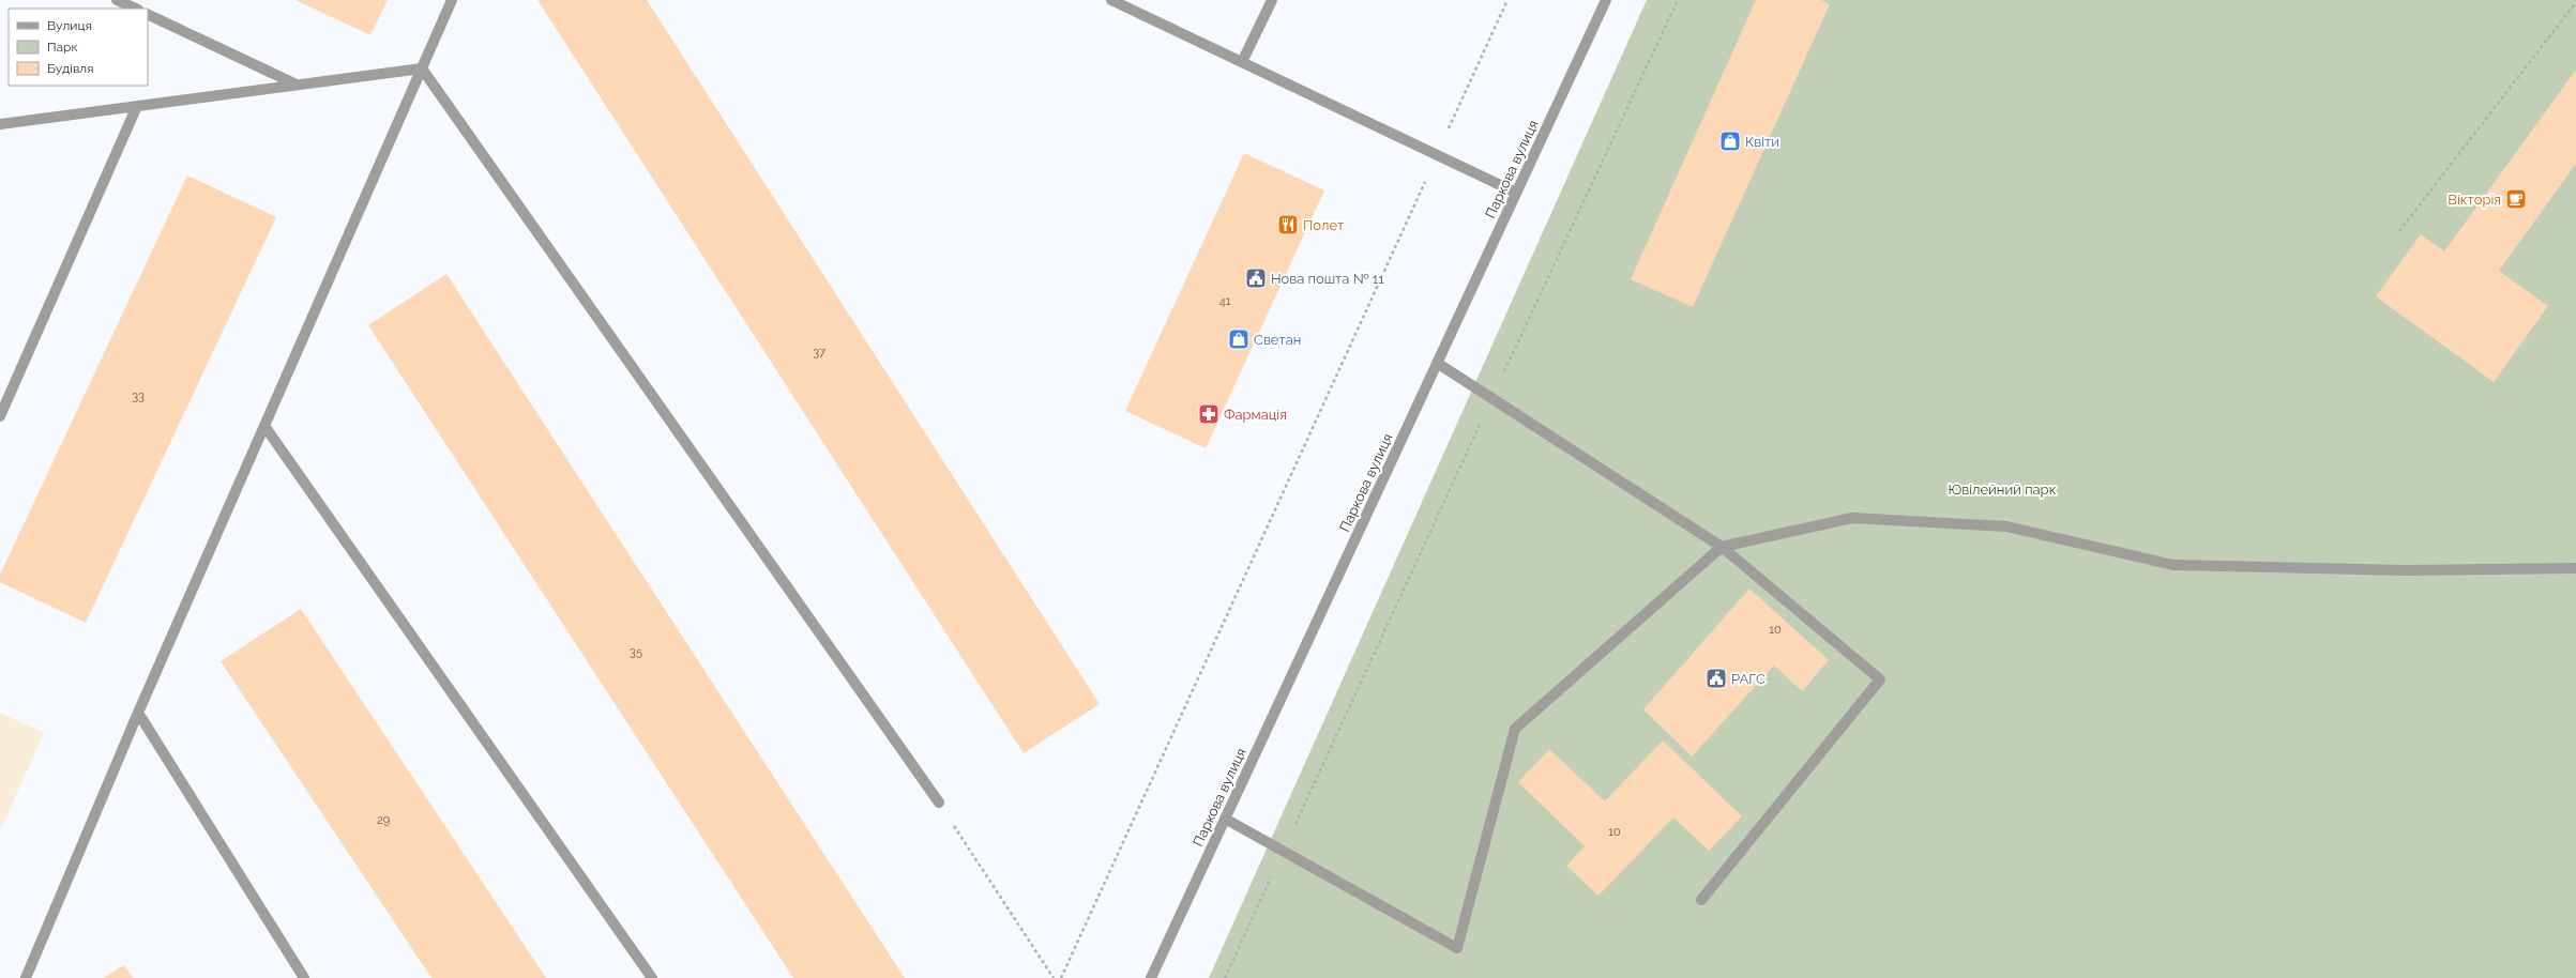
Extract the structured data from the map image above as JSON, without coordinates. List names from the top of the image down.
{
  "streets": {
    "street": ["Паркова вулиця"]
  },
  "parks": ["Ювілейний парк"],
  "places": {
    "shop": ["Квіти", "Светан"],
    "cafe": ["Вікторія"],
    "restaurant": ["Полет"],
    "public building": ["Нова пошта № 11", "РАГС"],
    "pharmacy": ["Фармація"]
  },
  "house_numbers": [
    "41",
    "37",
    "33",
    "10",
    "35",
    "29",
    "10"
  ],
  "legend": ["Вулиця", "Парк", "Будівля"]
}
